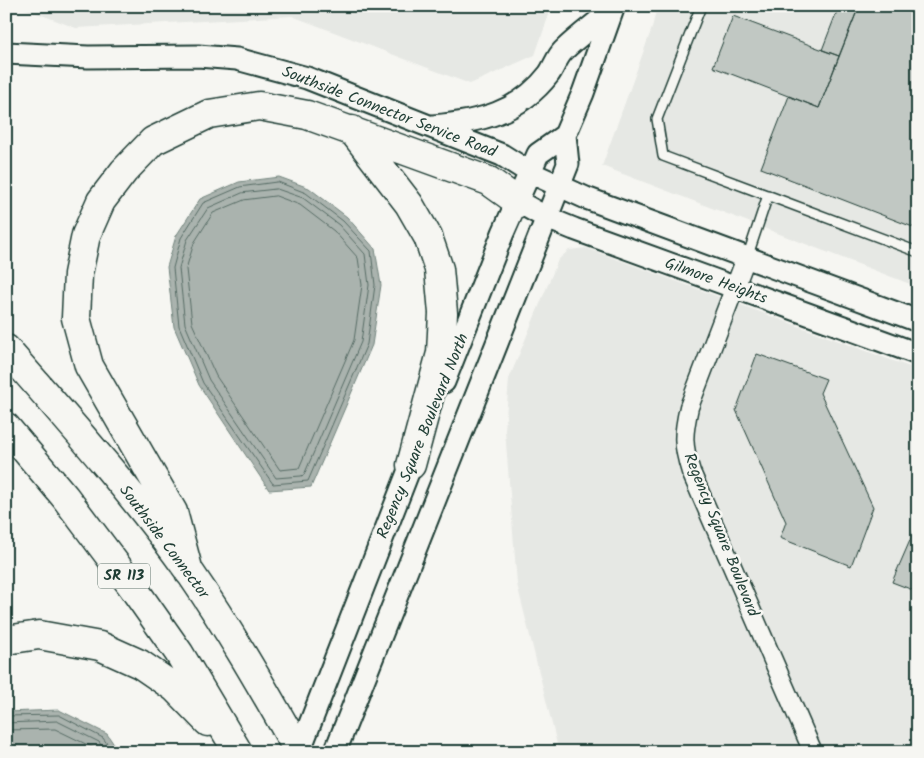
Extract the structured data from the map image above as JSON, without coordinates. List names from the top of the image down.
{
  "streets": {
    "highway": ["Southside Connector", "SR 113"],
    "street": [
      "Southside Connector Service Road",
      "Gilmore Heights",
      "Regency Square Boulevard North",
      "Regency Square Boulevard"
    ]
  },
  "crossings": [
    ["Southside Connector Service Road", "Gilmore Heights"],
    ["Southside Connector Service Road", "Regency Square Boulevard North"],
    ["Gilmore Heights", "Regency Square Boulevard North"],
    ["Gilmore Heights", "Regency Square Boulevard"],
    ["Regency Square Boulevard North", "Southside Connector"]
  ]
}
